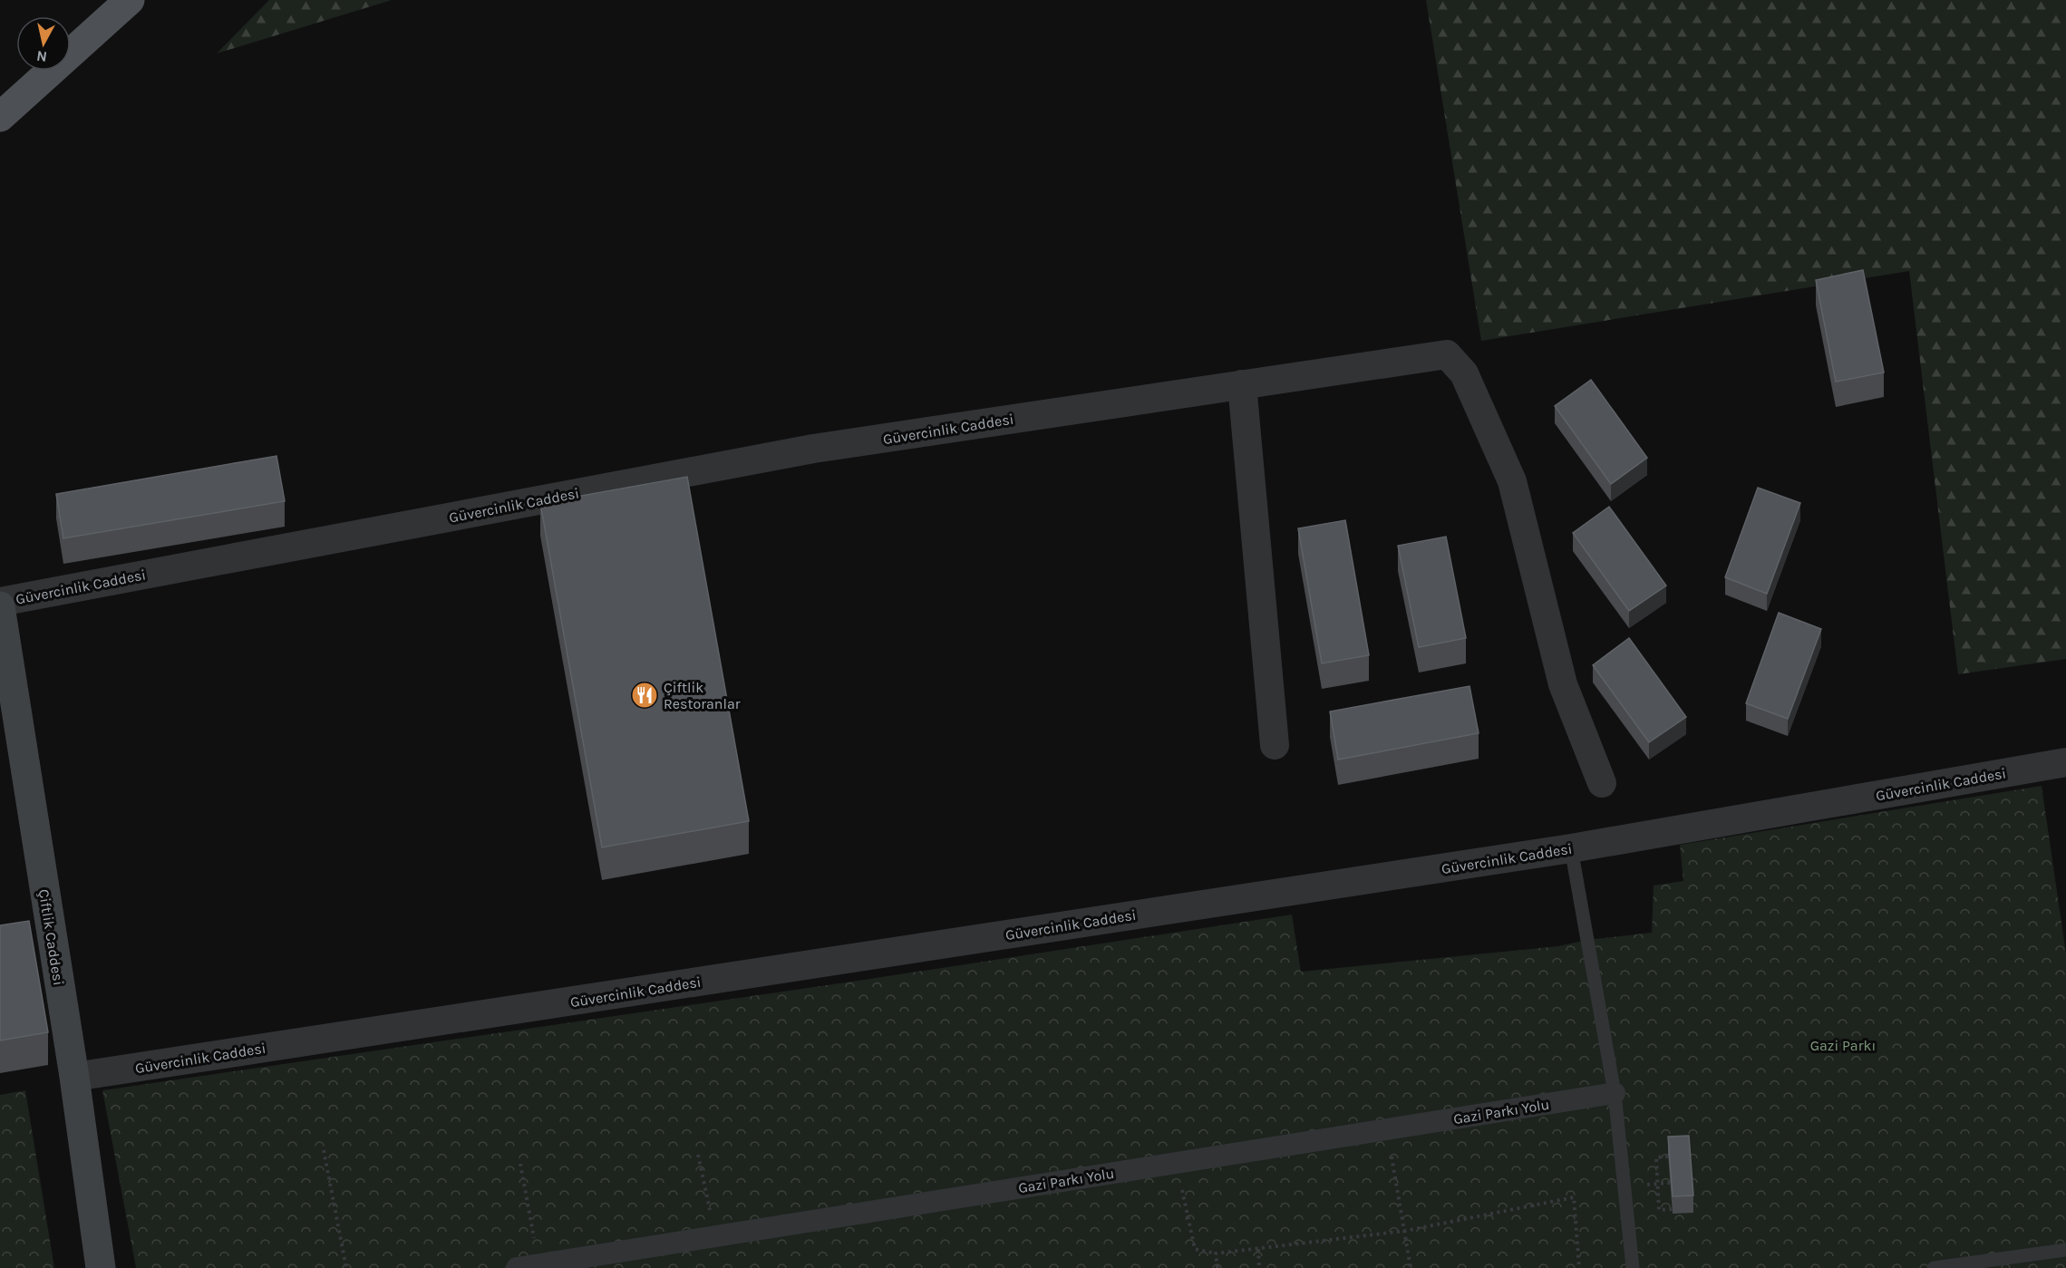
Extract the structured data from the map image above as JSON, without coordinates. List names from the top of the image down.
{
  "streets": {
    "main road": ["Çiftlik Caddesi"],
    "street": ["Güvercinlik Caddesi", "Gazi Parkı Yolu"]
  },
  "crossings": [
    ["Güvercinlik Caddesi", "Çiftlik Caddesi"]
  ],
  "parks": ["Gazi Parkı"],
  "places": {
    "restaurant": ["Çiftlik Restoranlar"]
  },
  "north": "bottom"
}
